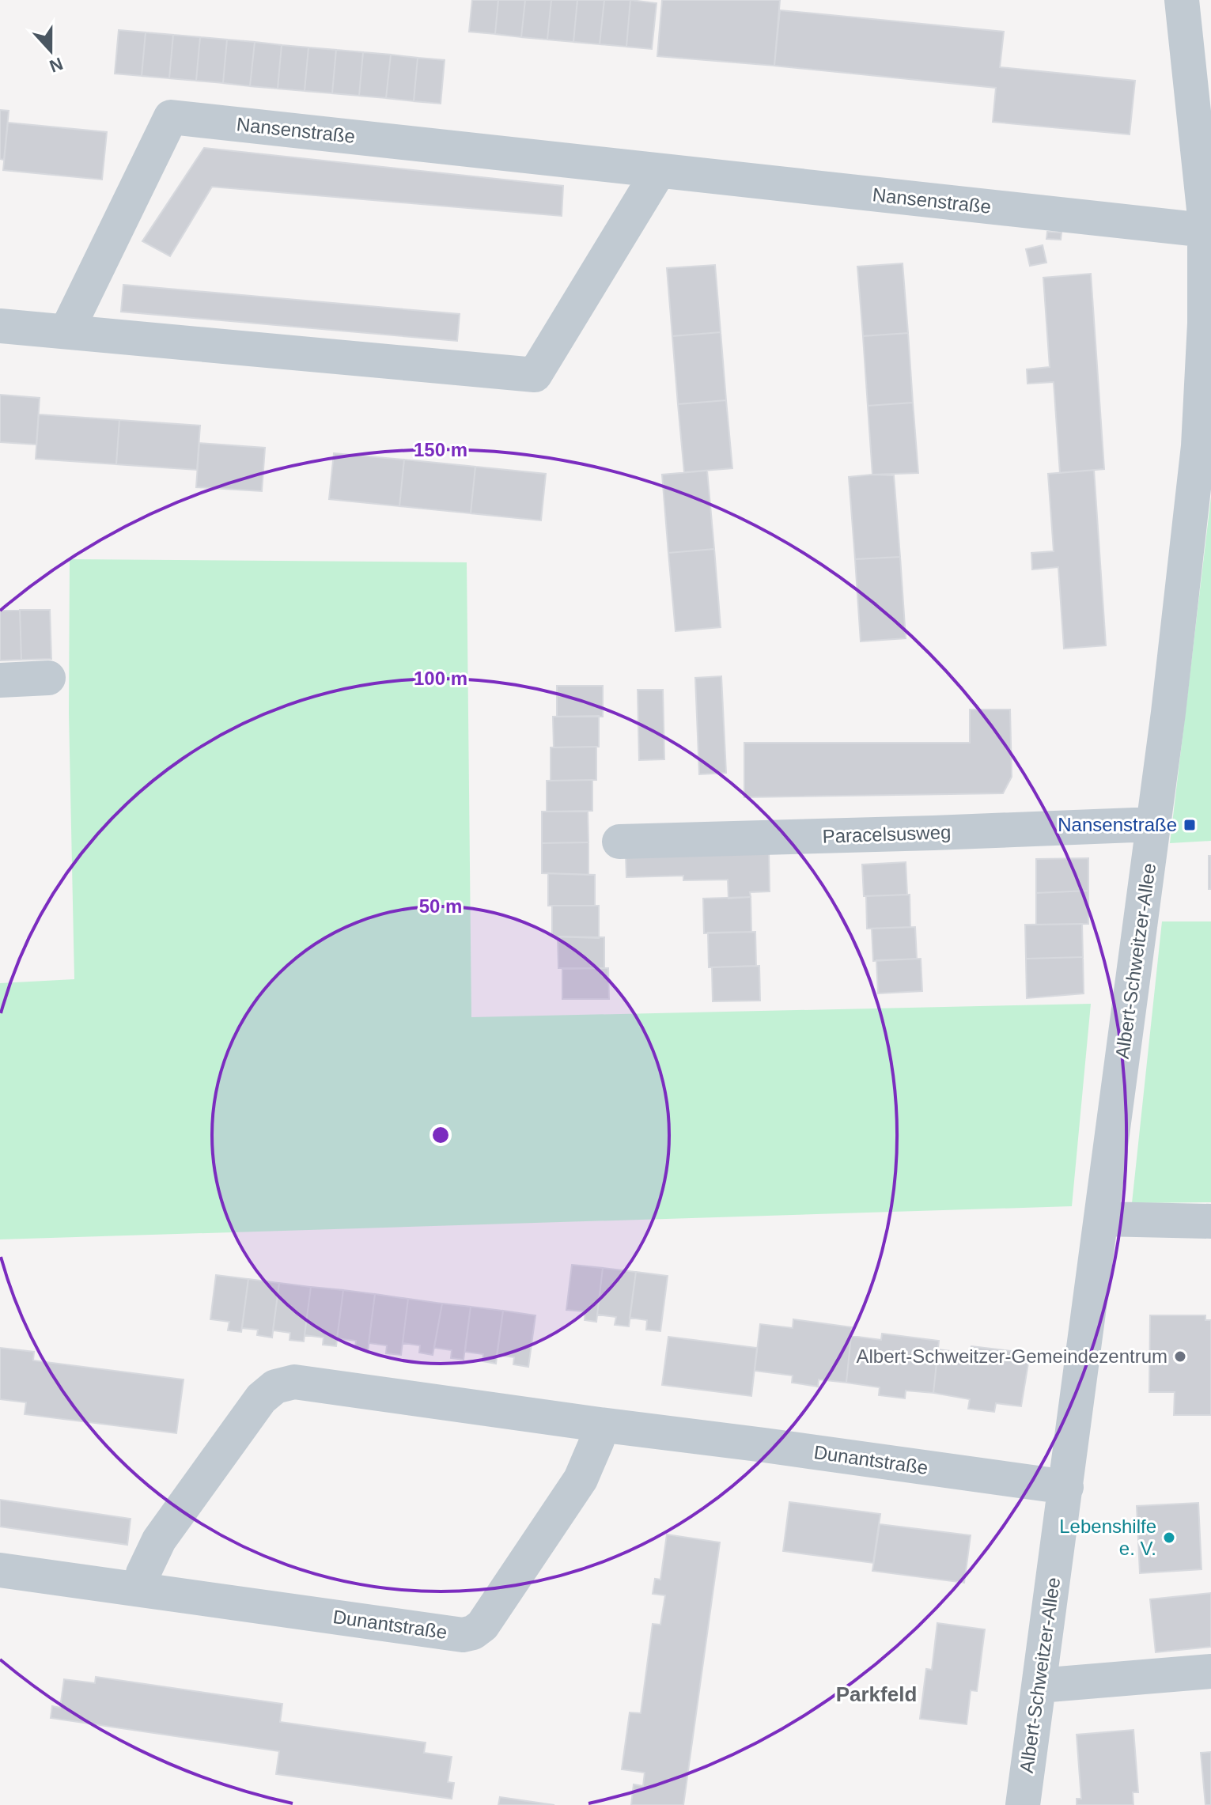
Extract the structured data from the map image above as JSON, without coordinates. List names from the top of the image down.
{
  "streets": {
    "street": [
      "Nansenstraße",
      "Paracelsusweg",
      "Albert-Schweitzer-Allee",
      "Dunantstraße"
    ]
  },
  "crossings": [
    ["Nansenstraße", "Albert-Schweitzer-Allee"],
    ["Paracelsusweg", "Albert-Schweitzer-Allee"],
    ["Albert-Schweitzer-Allee", "Dunantstraße"]
  ],
  "districts": ["Parkfeld"],
  "places": {
    "transit": ["Nansenstraße"],
    "other": ["Albert-Schweitzer-Gemeindezentrum", "Lebenshilfe e. V."]
  },
  "north": "bottom",
  "rings": ["150 m", "100 m", "50 m"]
}
